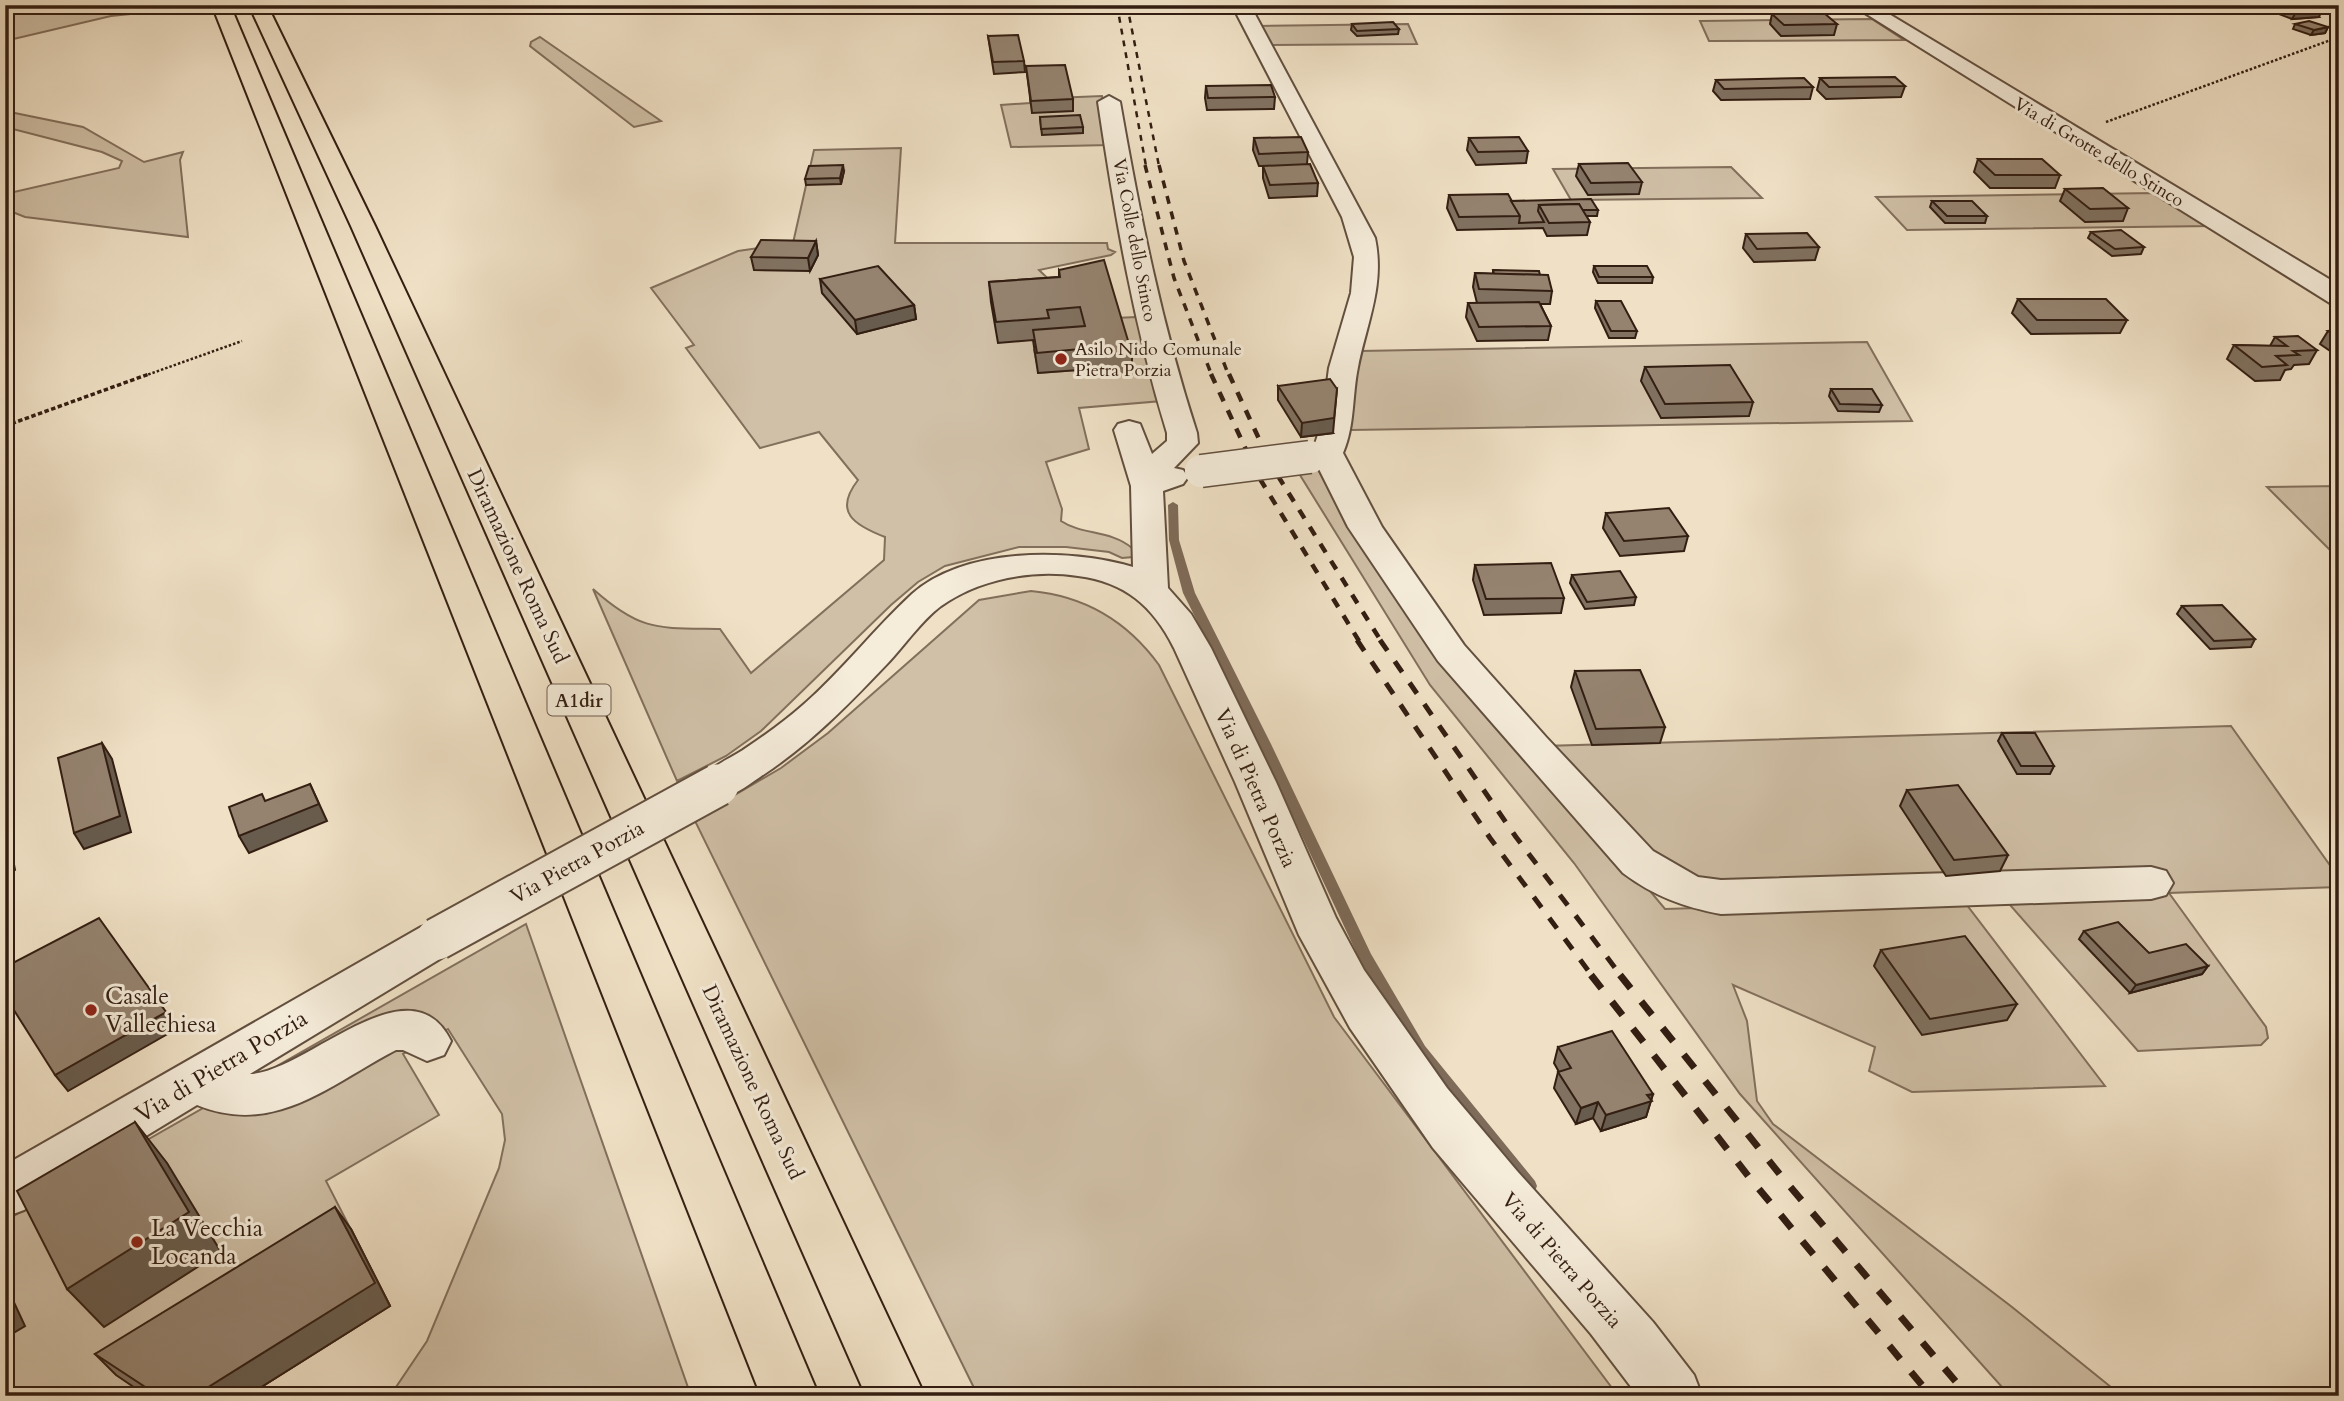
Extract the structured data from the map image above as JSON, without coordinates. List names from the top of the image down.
{
  "streets": {
    "highway": ["Diramazione Roma Sud", "A1dir"],
    "street": [
      "Via di Grotte dello Stinco",
      "Via Colle dello Stinco",
      "Via di Pietra Porzia",
      "Via Pietra Porzia"
    ]
  },
  "crossings": [
    ["Via di Pietra Porzia", "Via Pietra Porzia"]
  ],
  "places": ["Asilo Nido Comunale Pietra Porzia", "Casale Vallechiesa", "La Vecchia Locanda"]
}
